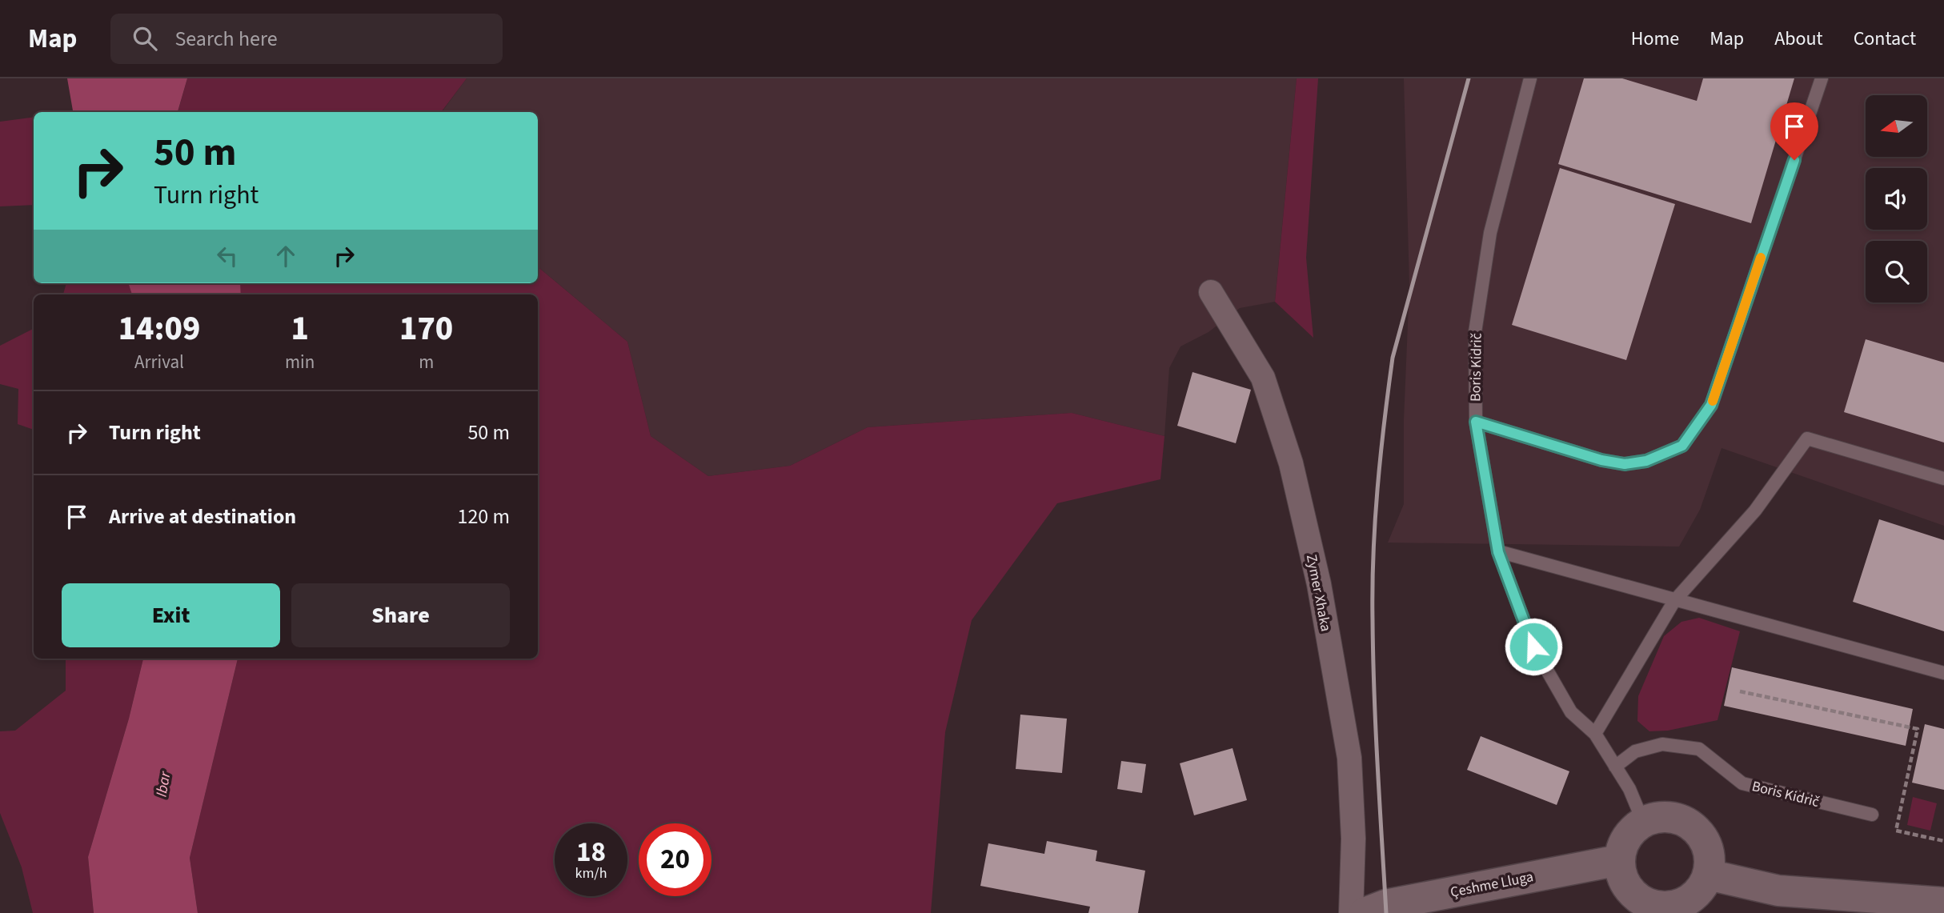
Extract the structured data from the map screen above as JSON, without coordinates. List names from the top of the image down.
{
  "streets": {
    "main road": ["Çeshme Lluga"],
    "street": ["Zymer Xhaka"],
    "lane": ["Boris Kidrič"]
  },
  "crossings": [
    ["Boris Kidrič", "Çeshme Lluga"]
  ],
  "water": ["Ibar"],
  "north": "left",
  "page": {
    "header": "Map",
    "search": "Search here",
    "nav": [
      "Home",
      "Map",
      "About",
      "Contact"
    ],
    "turn": ["50 m", "Turn right"],
    "eta": [
      "14:09",
      "Arrival",
      "1",
      "min",
      "170",
      "m"
    ],
    "list": [
      {
        "name": "Turn right",
        "value": "50 m"
      },
      {
        "name": "Arrive at destination",
        "value": "120 m"
      }
    ],
    "buttons": ["Exit", "Share"],
    "speed": "18 km/h",
    "limit": "20"
  }
}
